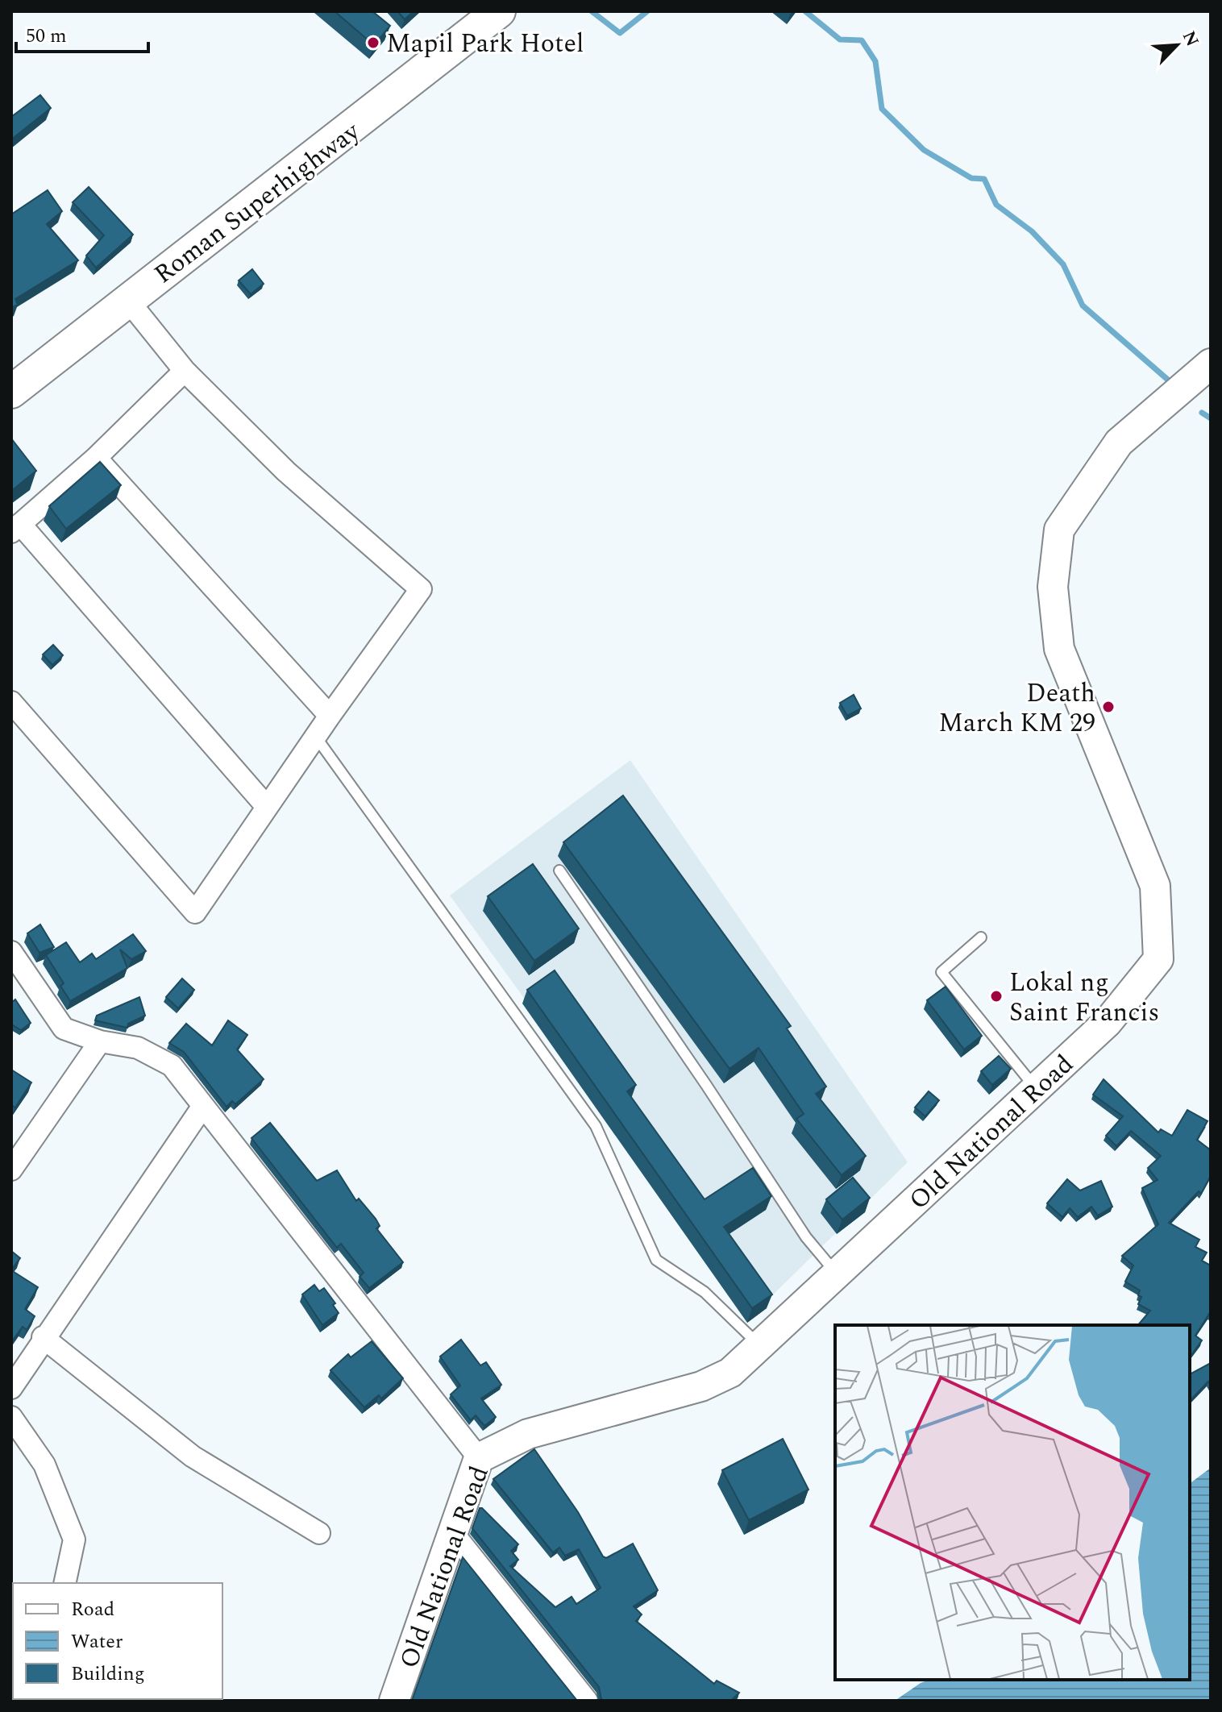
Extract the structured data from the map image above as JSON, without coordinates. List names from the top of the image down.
{
  "streets": {
    "main road": ["Roman Superhighway", "Old National Road"]
  },
  "places": ["Mapil Park Hotel", "Death March KM 29", "Lokal ng Saint Francis"],
  "legend": ["Road", "Water", "Building"],
  "scale_bar": "50 m",
  "north": "top right"
}
